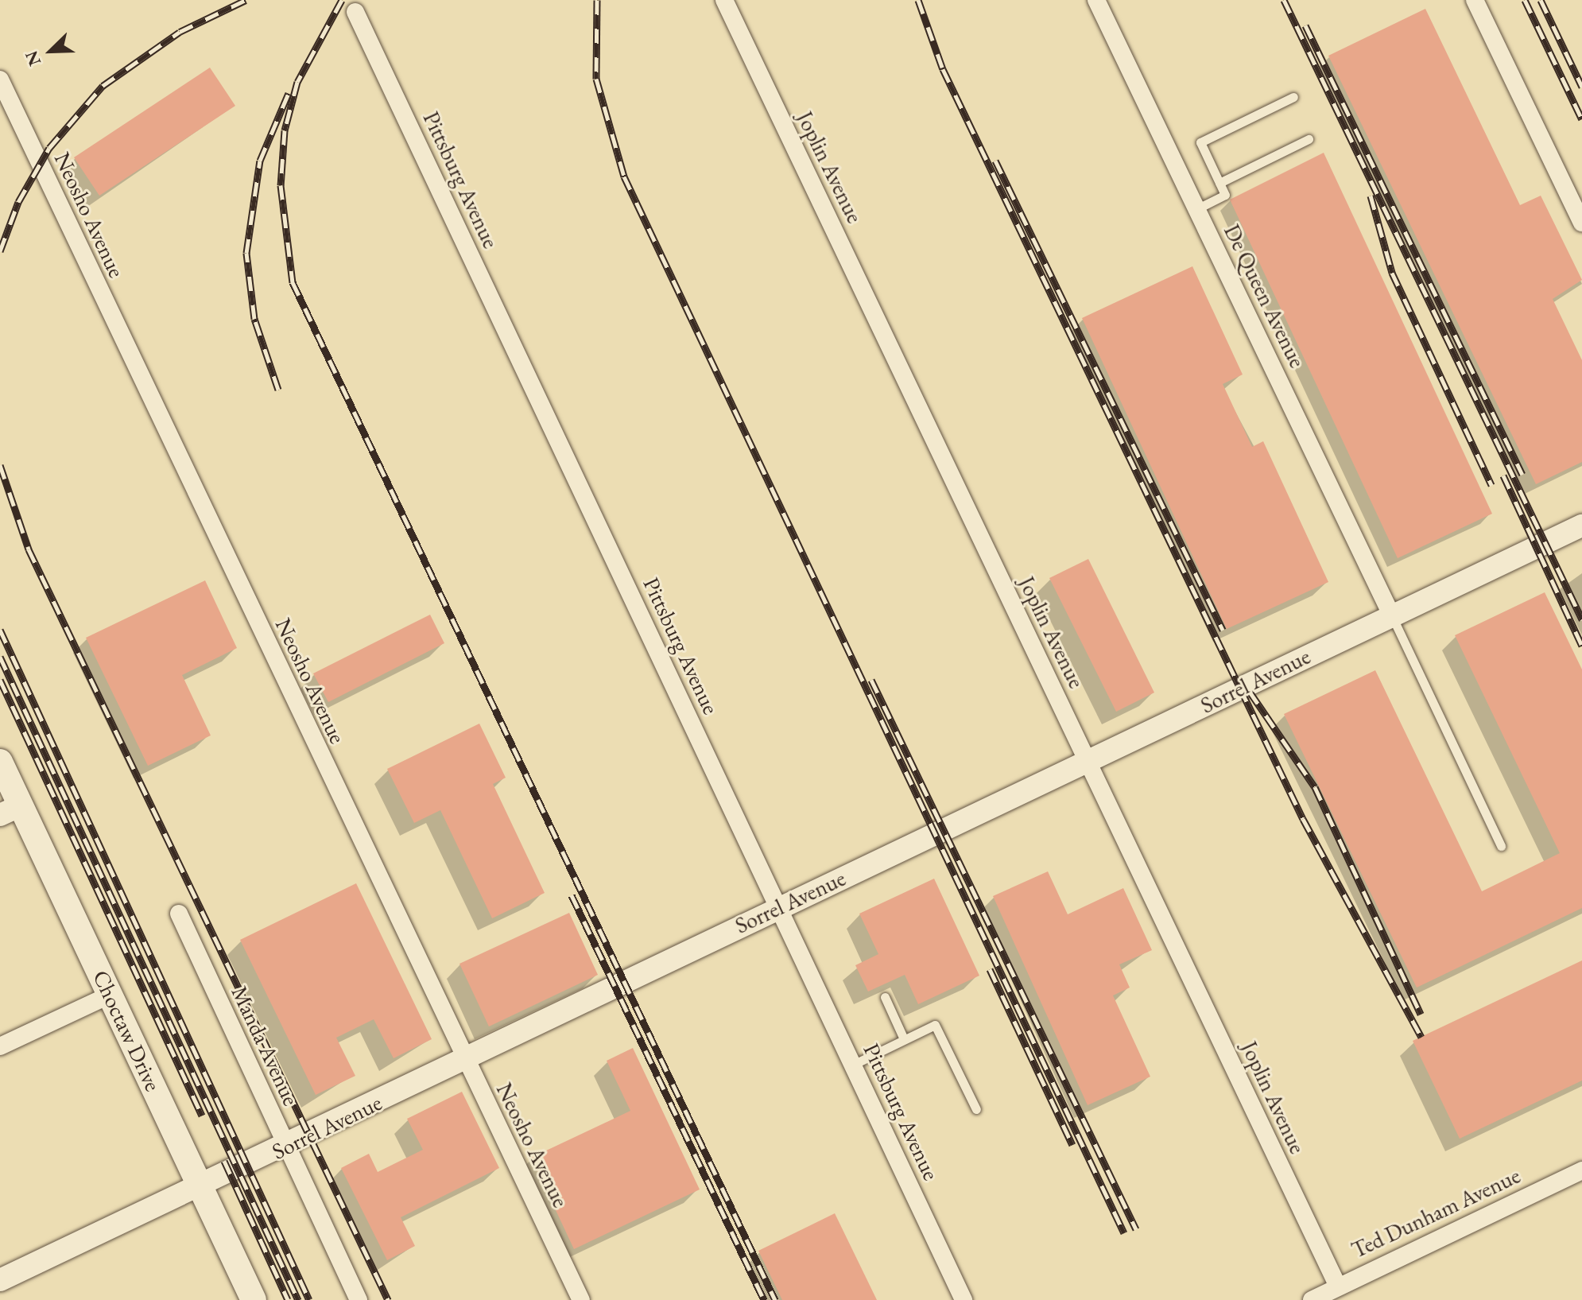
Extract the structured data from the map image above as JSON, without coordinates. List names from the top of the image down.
{
  "streets": {
    "main road": ["Choctaw Drive"],
    "street": [
      "Joplin Avenue",
      "Pittsburg Avenue",
      "Neosho Avenue",
      "De Queen Avenue",
      "Sorrel Avenue",
      "Manda Avenue",
      "Ted Dunham Avenue"
    ]
  },
  "crossings": [
    ["Joplin Avenue", "Sorrel Avenue"],
    ["Joplin Avenue", "Ted Dunham Avenue"],
    ["Pittsburg Avenue", "Sorrel Avenue"],
    ["Neosho Avenue", "Sorrel Avenue"],
    ["De Queen Avenue", "Sorrel Avenue"],
    ["Sorrel Avenue", "Choctaw Drive"],
    ["Sorrel Avenue", "Manda Avenue"]
  ],
  "north": "bottom left"
}
